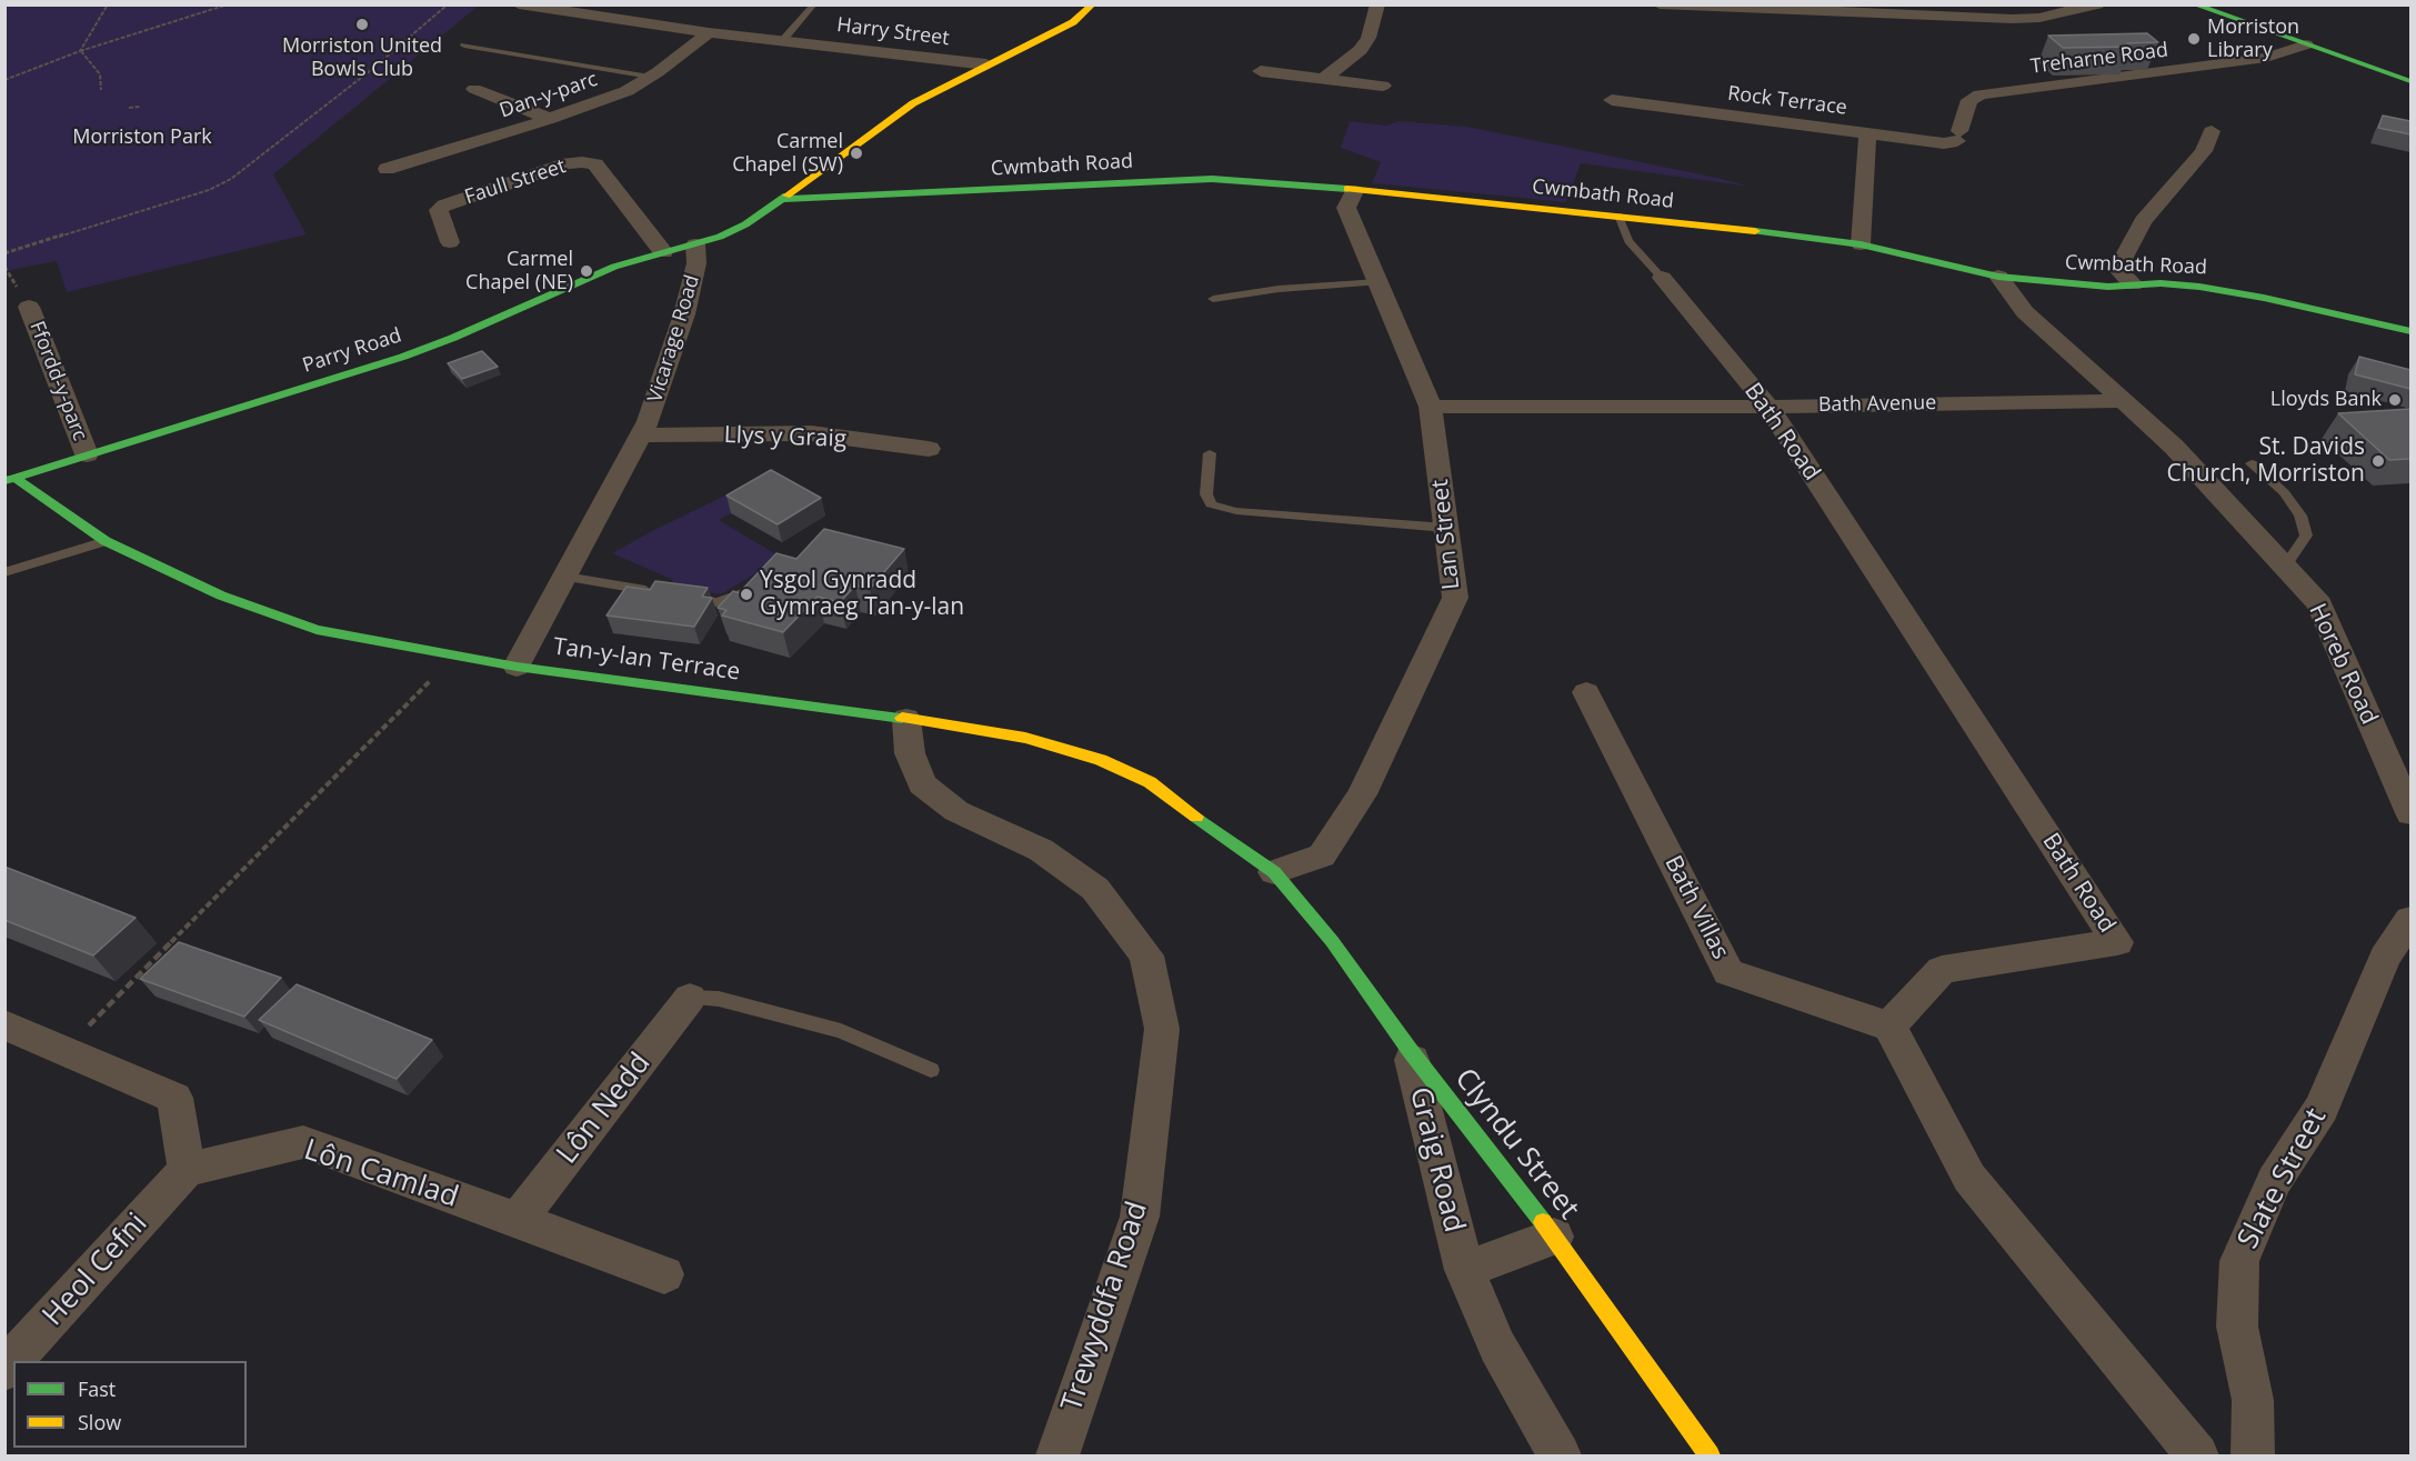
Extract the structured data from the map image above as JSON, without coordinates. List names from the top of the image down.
{
  "streets": {
    "street": [
      "Harry Street",
      "Treharne Road",
      "Dan-y-parc",
      "Rock Terrace",
      "Cwmbath Road",
      "Faull Street",
      "Vicarage Road",
      "Parry Road",
      "Ffordd-y-parc",
      "Bath Avenue",
      "Bath Road",
      "Llys y Graig",
      "Lan Street",
      "Tan-y-lan Terrace",
      "Horeb Road",
      "Bath Villas",
      "Lôn Nedd",
      "Clyndu Street",
      "Graig Road",
      "Lôn Camlad",
      "Slate Street",
      "Heol Cefni",
      "Trewyddfa Road"
    ]
  },
  "crossings": [
    ["Harry Street", "Dan-y-parc"],
    ["Harry Street", "Vicarage Road"],
    ["Treharne Road", "Rock Terrace"],
    ["Cwmbath Road", "Vicarage Road"],
    ["Cwmbath Road", "Lan Street"],
    ["Cwmbath Road", "Horeb Road"],
    ["Faull Street", "Parry Road"],
    ["Vicarage Road", "Parry Road"],
    ["Vicarage Road", "Llys y Graig"],
    ["Vicarage Road", "Tan-y-lan Terrace"],
    ["Parry Road", "Ffordd-y-parc"],
    ["Parry Road", "Tan-y-lan Terrace"],
    ["Bath Avenue", "Bath Road"],
    ["Bath Avenue", "Lan Street"],
    ["Bath Avenue", "Horeb Road"],
    ["Bath Road", "Bath Villas"],
    ["Lan Street", "Tan-y-lan Terrace"],
    ["Lan Street", "Clyndu Street"],
    ["Tan-y-lan Terrace", "Clyndu Street"],
    ["Tan-y-lan Terrace", "Trewyddfa Road"],
    ["Lôn Nedd", "Lôn Camlad"],
    ["Clyndu Street", "Graig Road"],
    ["Lôn Camlad", "Heol Cefni"]
  ],
  "parks": ["Morriston Park"],
  "places": [
    "Morriston United Bowls Club",
    "Morriston Library",
    "Carmel Chapel (SW)",
    "Carmel Chapel (NE)",
    "Lloyds Bank",
    "St. Davids Church, Morriston",
    "Ysgol Gynradd Gymraeg Tan-y-lan"
  ],
  "legend": ["Fast", "Slow"]
}
